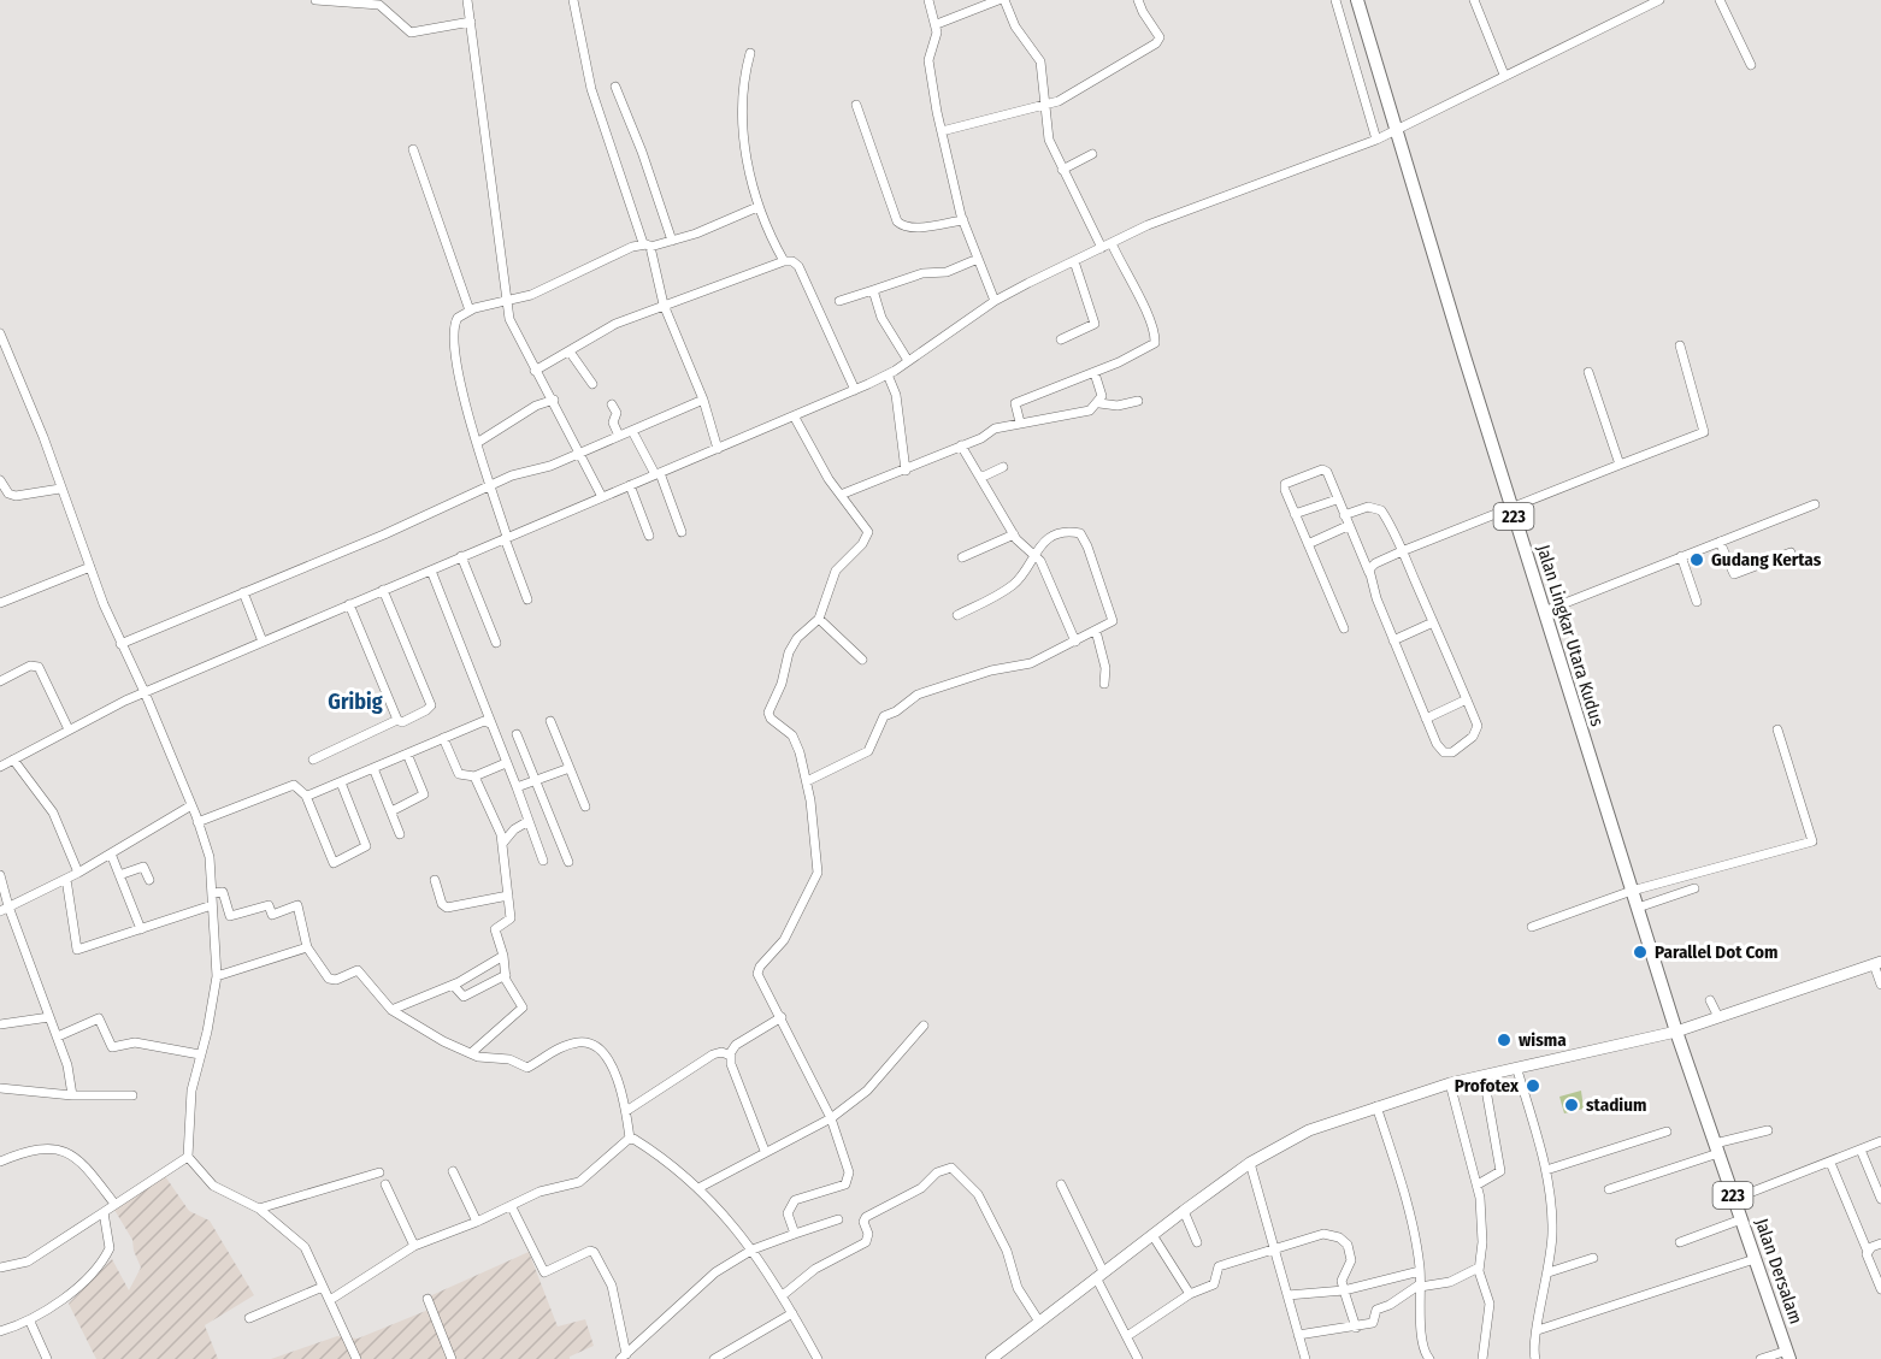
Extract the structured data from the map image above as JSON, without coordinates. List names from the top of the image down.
{
  "streets": {
    "main road": ["223", "Jalan Lingkar Utara Kudus", "Jalan Dersalam"]
  },
  "crossings": [
    ["Jalan Lingkar Utara Kudus", "Jalan Dersalam"]
  ],
  "districts": ["Gribig"],
  "places": [
    "Gudang Kertas",
    "Parallel Dot Com",
    "wisma",
    "Profotex",
    "stadium"
  ]
}
